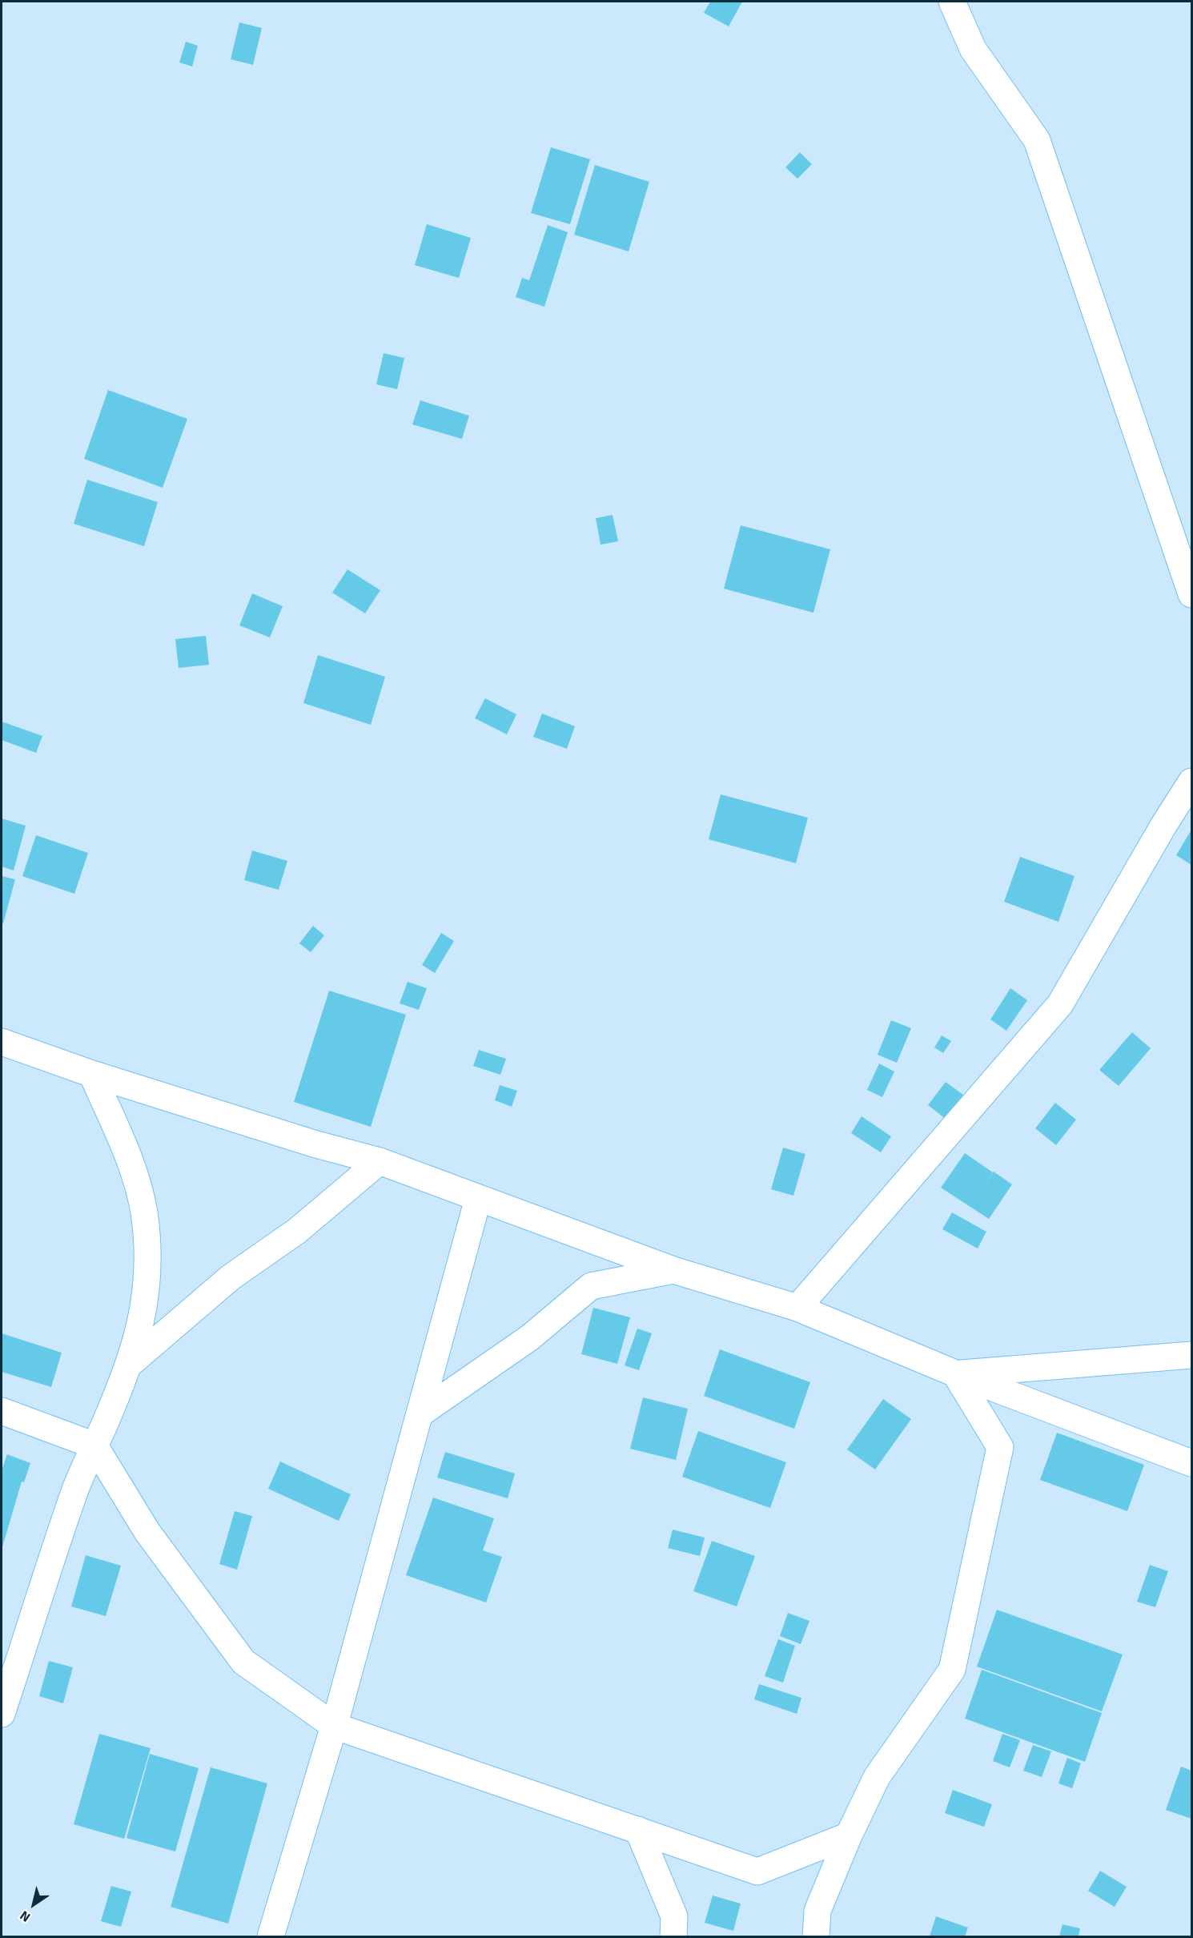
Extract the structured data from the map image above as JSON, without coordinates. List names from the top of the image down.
{
  "north": "bottom left"
}
